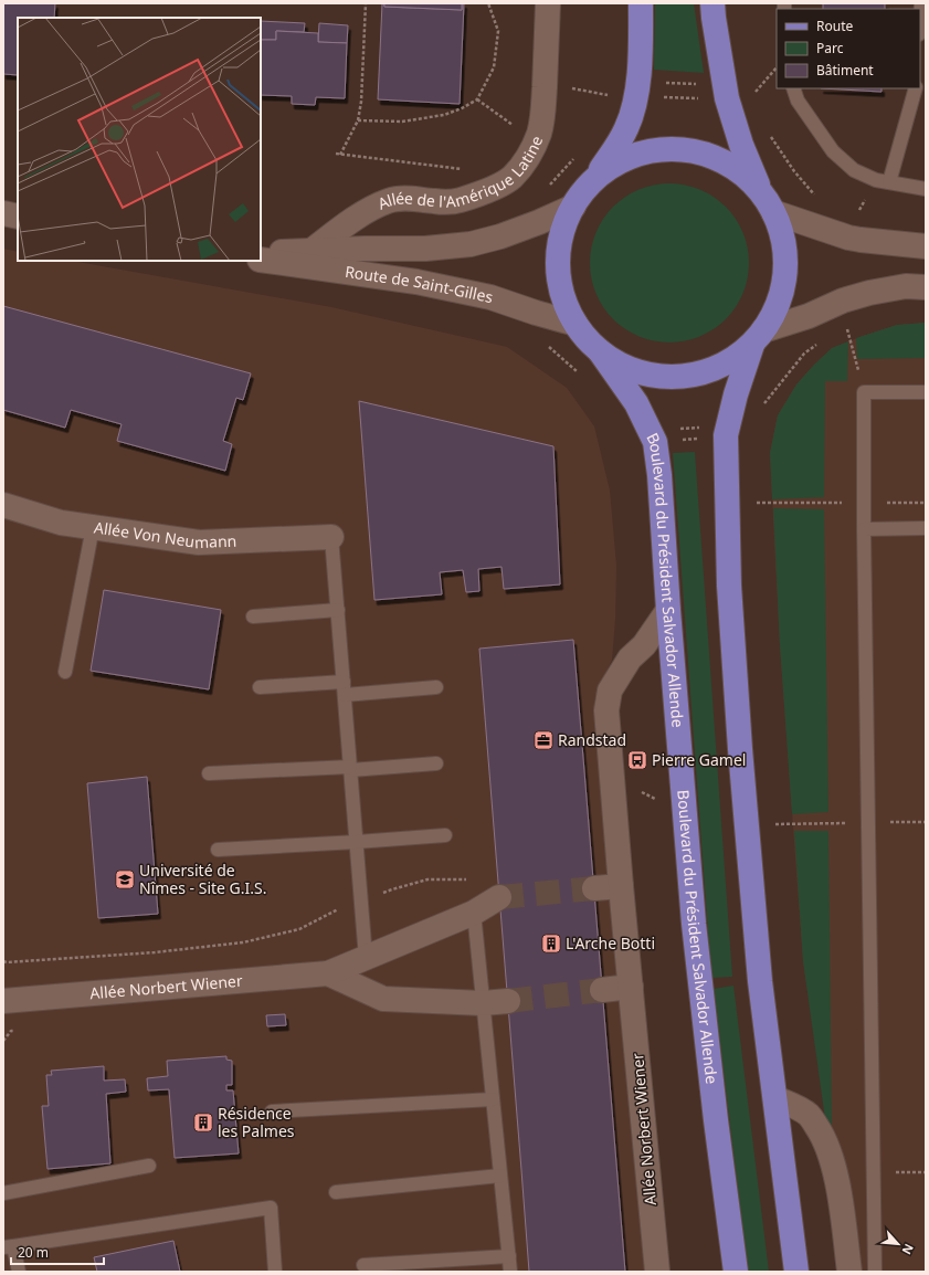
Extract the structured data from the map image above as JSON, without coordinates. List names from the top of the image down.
{
  "streets": {
    "main road": ["Boulevard du Président Salvador Allende"],
    "street": [
      "Allée de l'Amérique Latine",
      "Route de Saint-Gilles",
      "Allée Von Neumann",
      "Allée Norbert Wiener"
    ]
  },
  "crossings": [
    ["Allée de l'Amérique Latine", "Route de Saint-Gilles"],
    ["Boulevard du Président Salvador Allende", "Allée Norbert Wiener"]
  ],
  "places": {
    "office": ["Randstad"],
    "bus stop": ["Pierre Gamel"],
    "school or university": ["Université de Nîmes - Site G.I.S."],
    "building": ["L'Arche Botti", "Résidence les Palmes"]
  },
  "legend": ["Route", "Parc", "Bâtiment"],
  "scale_bar": "20 m",
  "north": "bottom right"
}
